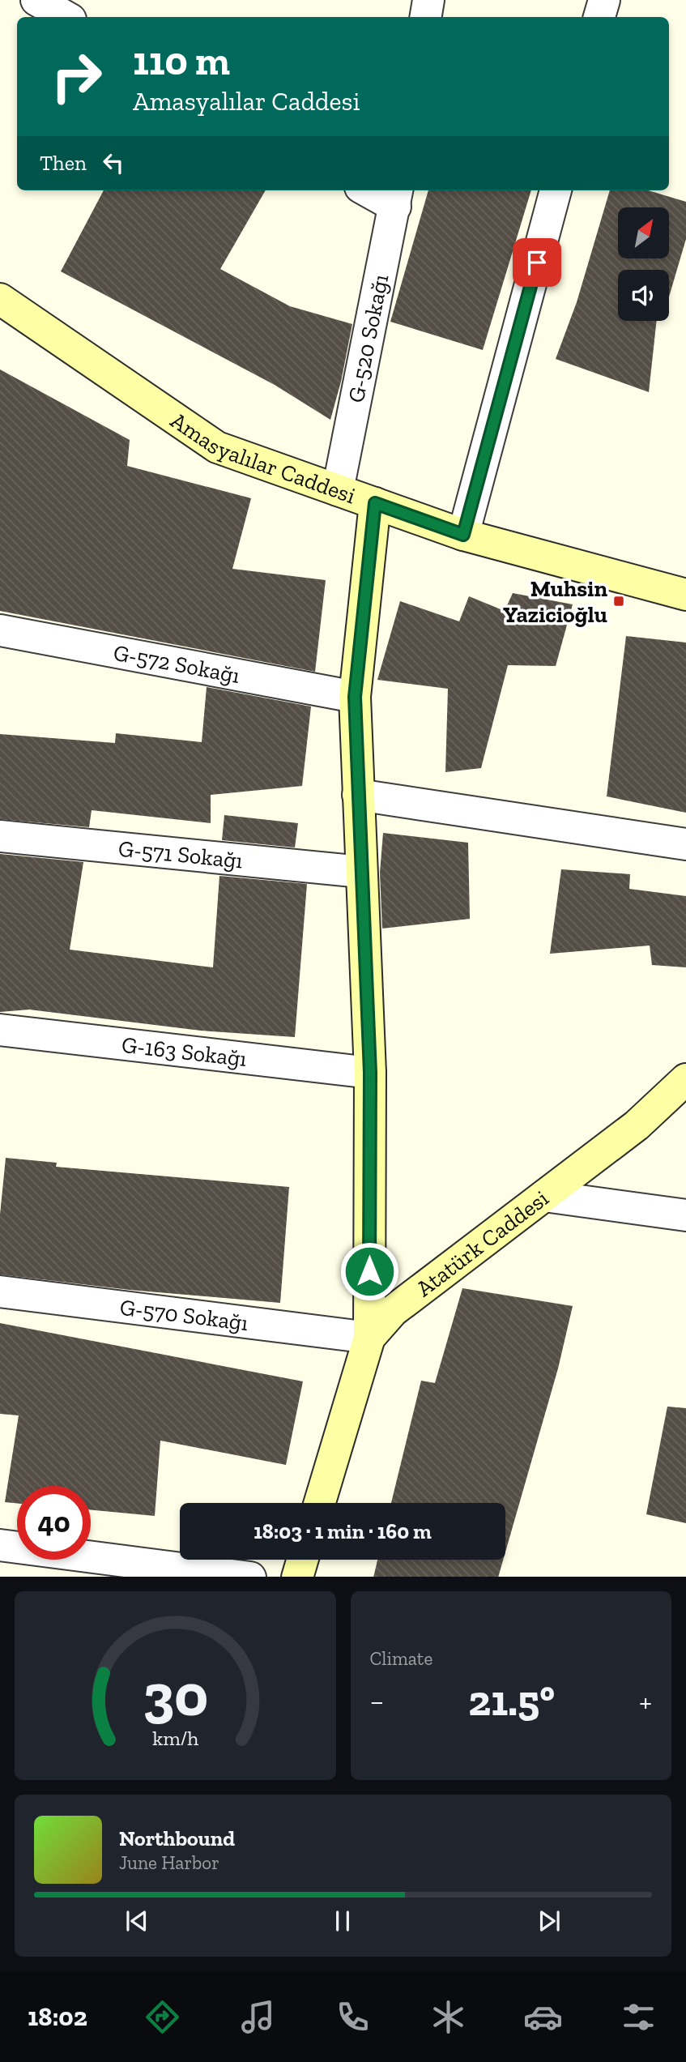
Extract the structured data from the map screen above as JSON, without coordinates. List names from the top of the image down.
{
  "streets": {
    "street": [
      "G-520 Sokağı",
      "Amasyalılar Caddesi",
      "G-572 Sokağı",
      "G-571 Sokağı",
      "G-163 Sokağı",
      "Atatürk Caddesi",
      "G-570 Sokağı"
    ]
  },
  "crossings": [
    ["G-520 Sokağı", "Amasyalılar Caddesi"],
    ["Atatürk Caddesi", "G-570 Sokağı"]
  ],
  "places": {
    "transit": ["Muhsin Yazicioğlu"]
  },
  "north": "top right",
  "page": {
    "turn": ["110 m", "Amasyalılar Caddesi"],
    "then": "Then",
    "limit": "40",
    "trip": "18:03 · 1 min · 160 m",
    "tile": "Climate",
    "heat": ["−", "21.5°", "+"],
    "song": ["Northbound", "June Harbor"],
    "tabs": "18:02",
    "gauge": ["30", "km/h"]
  }
}
